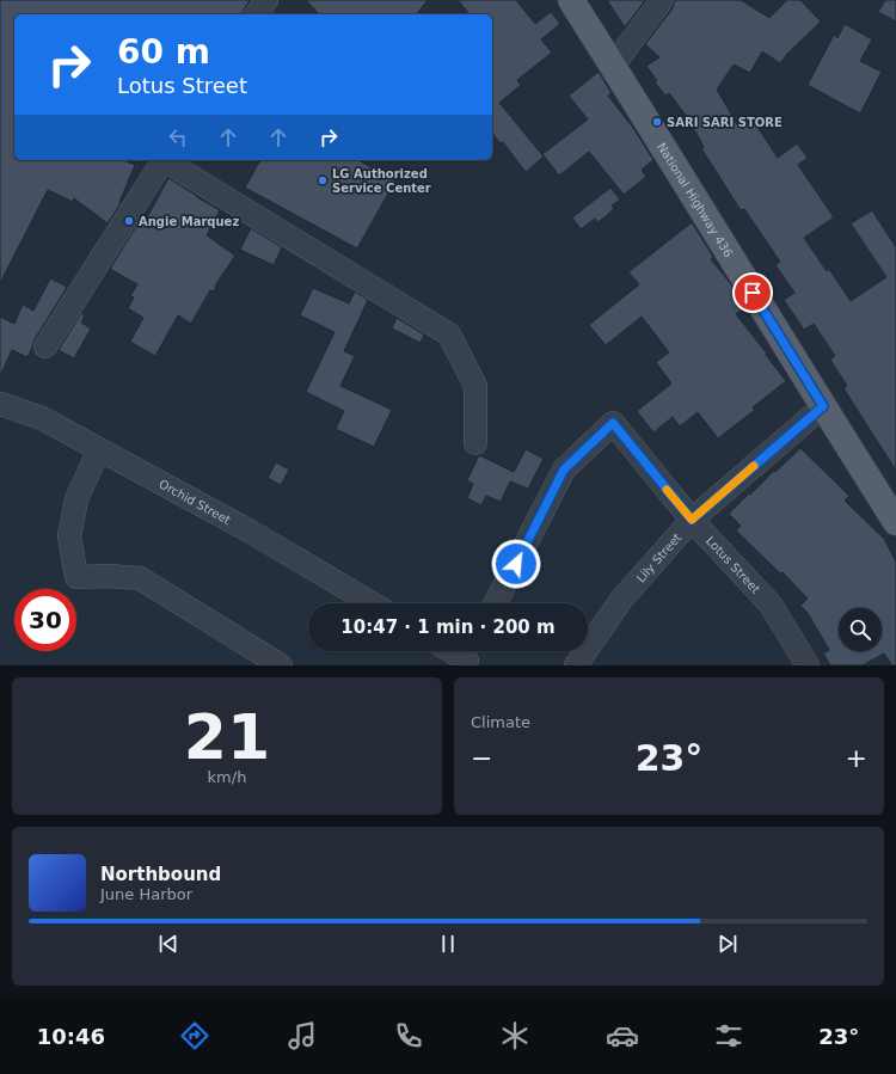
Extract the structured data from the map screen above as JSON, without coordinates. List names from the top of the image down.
{
  "streets": {
    "main road": ["National Highway 436"],
    "street": ["Orchid Street", "Lily Street", "Lotus Street"]
  },
  "crossings": [
    ["National Highway 436", "Lily Street"],
    ["Lily Street", "Lotus Street"]
  ],
  "places": ["SARI SARI STORE", "LG Authorized Service Center", "Angie Marquez"],
  "page": {
    "turn": ["60 m", "Lotus Street"],
    "limit": "30",
    "trip": "10:47 · 1 min · 200 m",
    "tile": [
      ["21", "km/h"],
      "Climate"
    ],
    "heat": ["−", "23°", "+"],
    "song": ["Northbound", "June Harbor"],
    "tabs": ["10:46", "23°"]
  }
}
